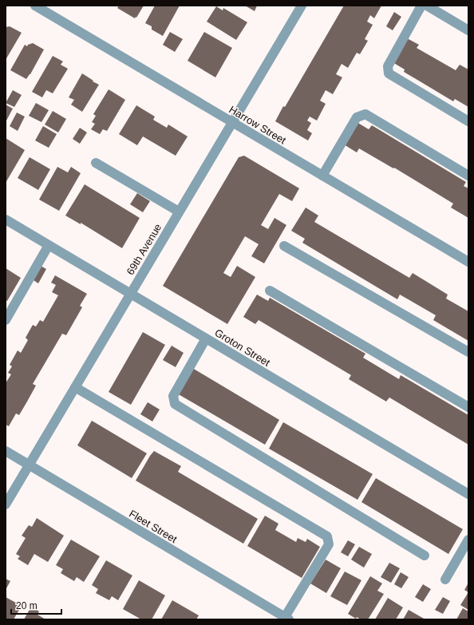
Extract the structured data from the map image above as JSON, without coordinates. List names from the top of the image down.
{
  "streets": {
    "street": [
      "Harrow Street",
      "69th Avenue",
      "Groton Street",
      "Fleet Street"
    ]
  },
  "crossings": [
    ["Harrow Street", "69th Avenue"],
    ["69th Avenue", "Groton Street"],
    ["69th Avenue", "Fleet Street"]
  ],
  "scale_bar": "20 m"
}
